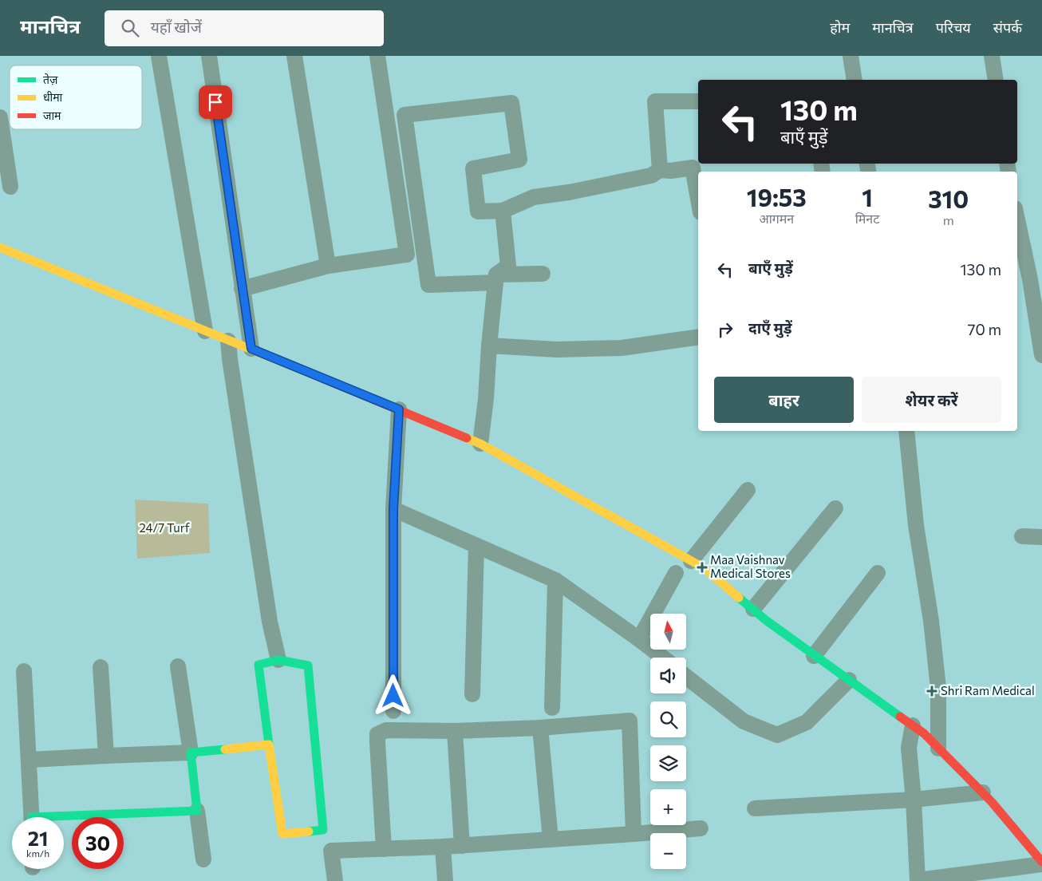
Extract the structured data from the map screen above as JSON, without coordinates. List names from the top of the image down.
{
  "parks": ["24/7 Turf"],
  "places": {
    "health": ["Maa Vaishnav Medical Stores", "Shri Ram Medical"]
  },
  "legend": ["तेज़", "धीमा", "जाम"],
  "north": "top",
  "page": {
    "header": "मानचित्र",
    "search": "यहाँ खोजें",
    "nav": [
      "होम",
      "मानचित्र",
      "परिचय",
      "संपर्क"
    ],
    "turn": ["130 m", "बाएँ मुड़ें"],
    "eta": [
      "19:53",
      "आगमन",
      "1",
      "मिनट",
      "310",
      "m"
    ],
    "list": [
      {
        "name": "बाएँ मुड़ें",
        "value": "130 m"
      },
      {
        "name": "दाएँ मुड़ें",
        "value": "70 m"
      }
    ],
    "buttons": ["बाहर", "शेयर करें"],
    "map_buttons": ["+", "−"],
    "speed": "21 km/h",
    "limit": "30"
  }
}
